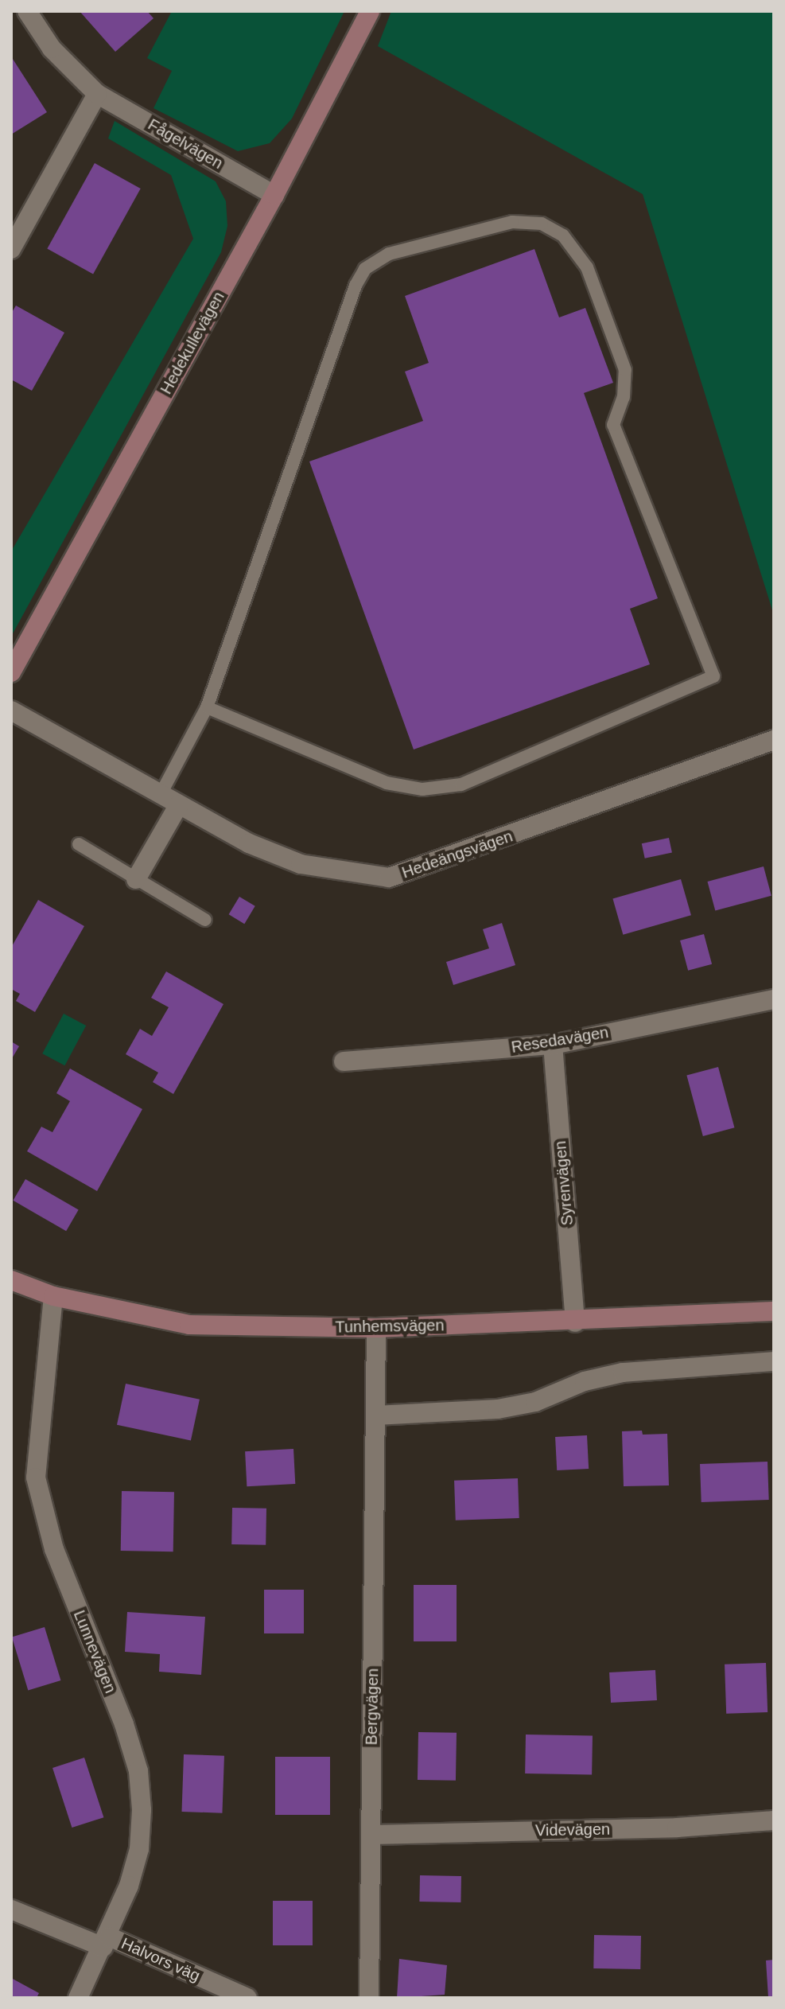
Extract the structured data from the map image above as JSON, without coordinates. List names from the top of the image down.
{
  "streets": {
    "street": [
      "Fågelvägen",
      "Hedekullevägen",
      "Hedeängsvägen",
      "Resedavägen",
      "Syrenvägen",
      "Tunhemsvägen",
      "Lunnevägen",
      "Bergvägen",
      "Videvägen",
      "Halvors väg"
    ]
  },
  "crossings": [
    ["Fågelvägen", "Hedekullevägen"],
    ["Resedavägen", "Syrenvägen"],
    ["Syrenvägen", "Tunhemsvägen"],
    ["Tunhemsvägen", "Lunnevägen"],
    ["Tunhemsvägen", "Bergvägen"],
    ["Lunnevägen", "Halvors väg"],
    ["Bergvägen", "Videvägen"]
  ]
}
